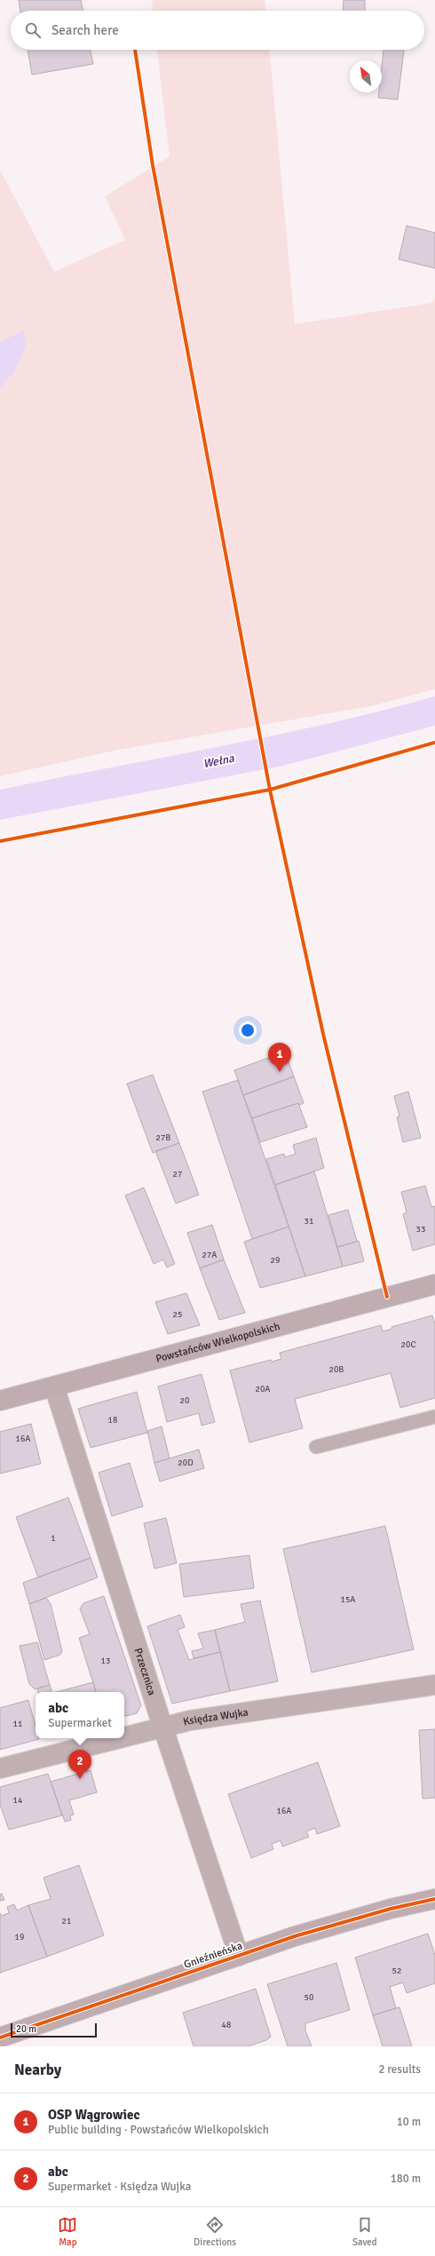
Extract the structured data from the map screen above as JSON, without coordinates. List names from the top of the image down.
{
  "streets": {
    "main road": ["Powstańców Wielkopolskich", "Gnieźnieńska"],
    "street": ["Przecznica", "Księdza Wujka"]
  },
  "crossings": [
    ["Powstańców Wielkopolskich", "Przecznica"],
    ["Przecznica", "Księdza Wujka"],
    ["Przecznica", "Gnieźnieńska"]
  ],
  "water": ["Wełna"],
  "house_numbers": [
    "27B",
    "27",
    "31",
    "33",
    "27A",
    "29",
    "25",
    "20C",
    "20B",
    "20A",
    "20",
    "18",
    "16A",
    "20D",
    "1",
    "15A",
    "13",
    "11",
    "14",
    "16A",
    "21",
    "19",
    "52",
    "50",
    "48"
  ],
  "scale_bar": "20 m",
  "north": "top left",
  "page": {
    "search": "Search here",
    "pins": ["1", "2"],
    "popup": ["abc", "Supermarket"],
    "scale": "20 m",
    "heading": ["Nearby", "2 results"],
    "list": [
      {
        "mark": "1",
        "name": "OSP Wągrowiec",
        "note": "Public building · Powstańców Wielkopolskich",
        "value": "10 m"
      },
      {
        "mark": "2",
        "name": "abc",
        "note": "Supermarket · Księdza Wujka",
        "value": "180 m"
      }
    ],
    "nav": ["Map", "Directions", "Saved"]
  }
}
